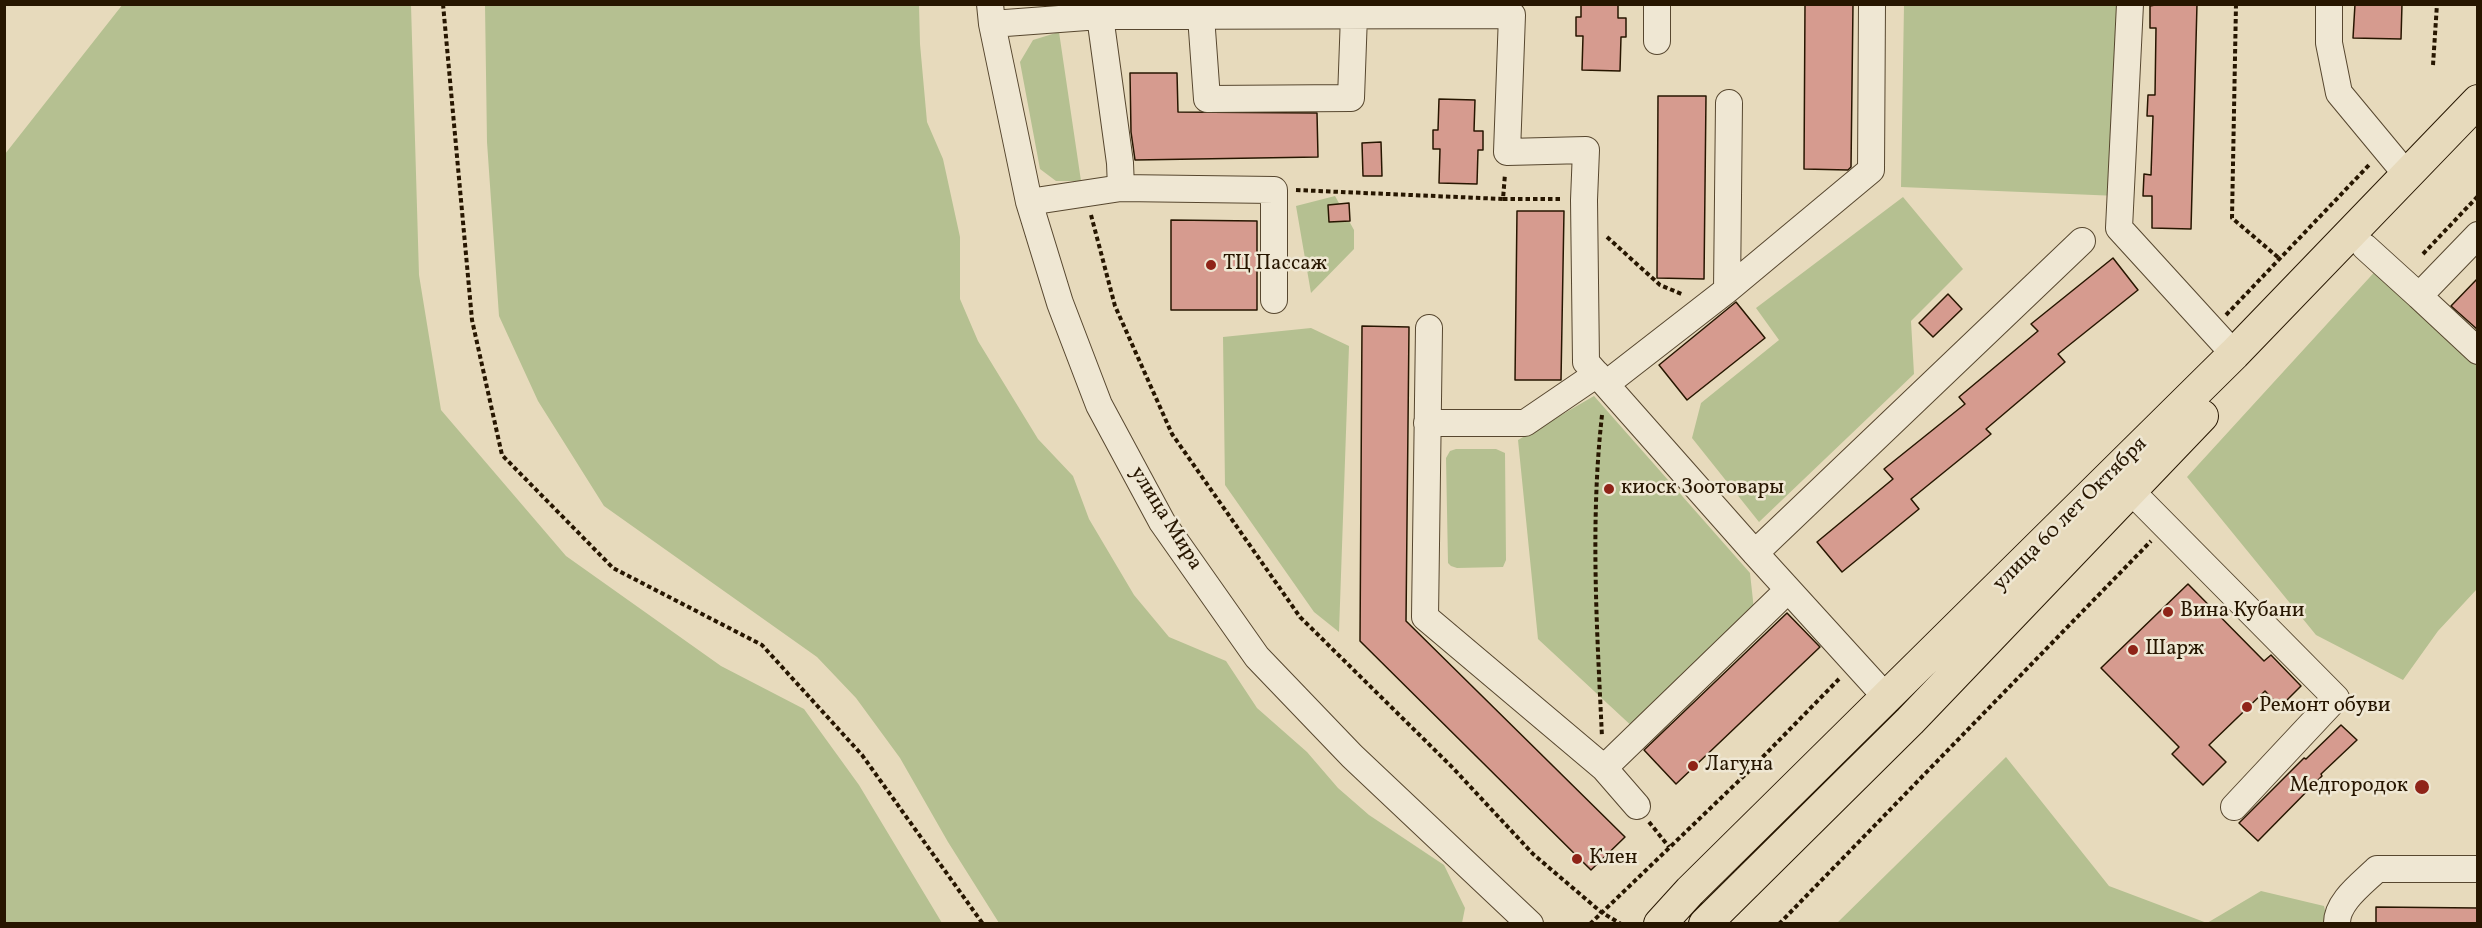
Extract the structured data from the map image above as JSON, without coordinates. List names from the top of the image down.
{
  "streets": {
    "main road": ["улица 60 лет Октября"],
    "street": ["улица Мира"]
  },
  "places": [
    "ТЦ Пассаж",
    "киоск Зоотовары",
    "Вина Кубани",
    "Шарж",
    "Ремонт обуви",
    "Лагуна",
    "Медгородок",
    "Клен"
  ]
}
